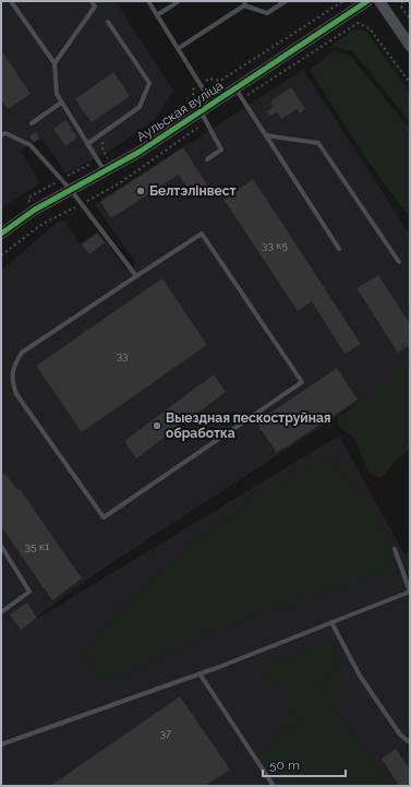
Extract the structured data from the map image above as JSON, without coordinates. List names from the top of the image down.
{
  "streets": {
    "street": ["Аульская вуліца"]
  },
  "places": ["Белтэлінвест", "Выездная пескоструйная обработка"],
  "house_numbers": [
    "33 к5",
    "33",
    "35 к1",
    "37"
  ],
  "scale_bar": "50 m"
}
